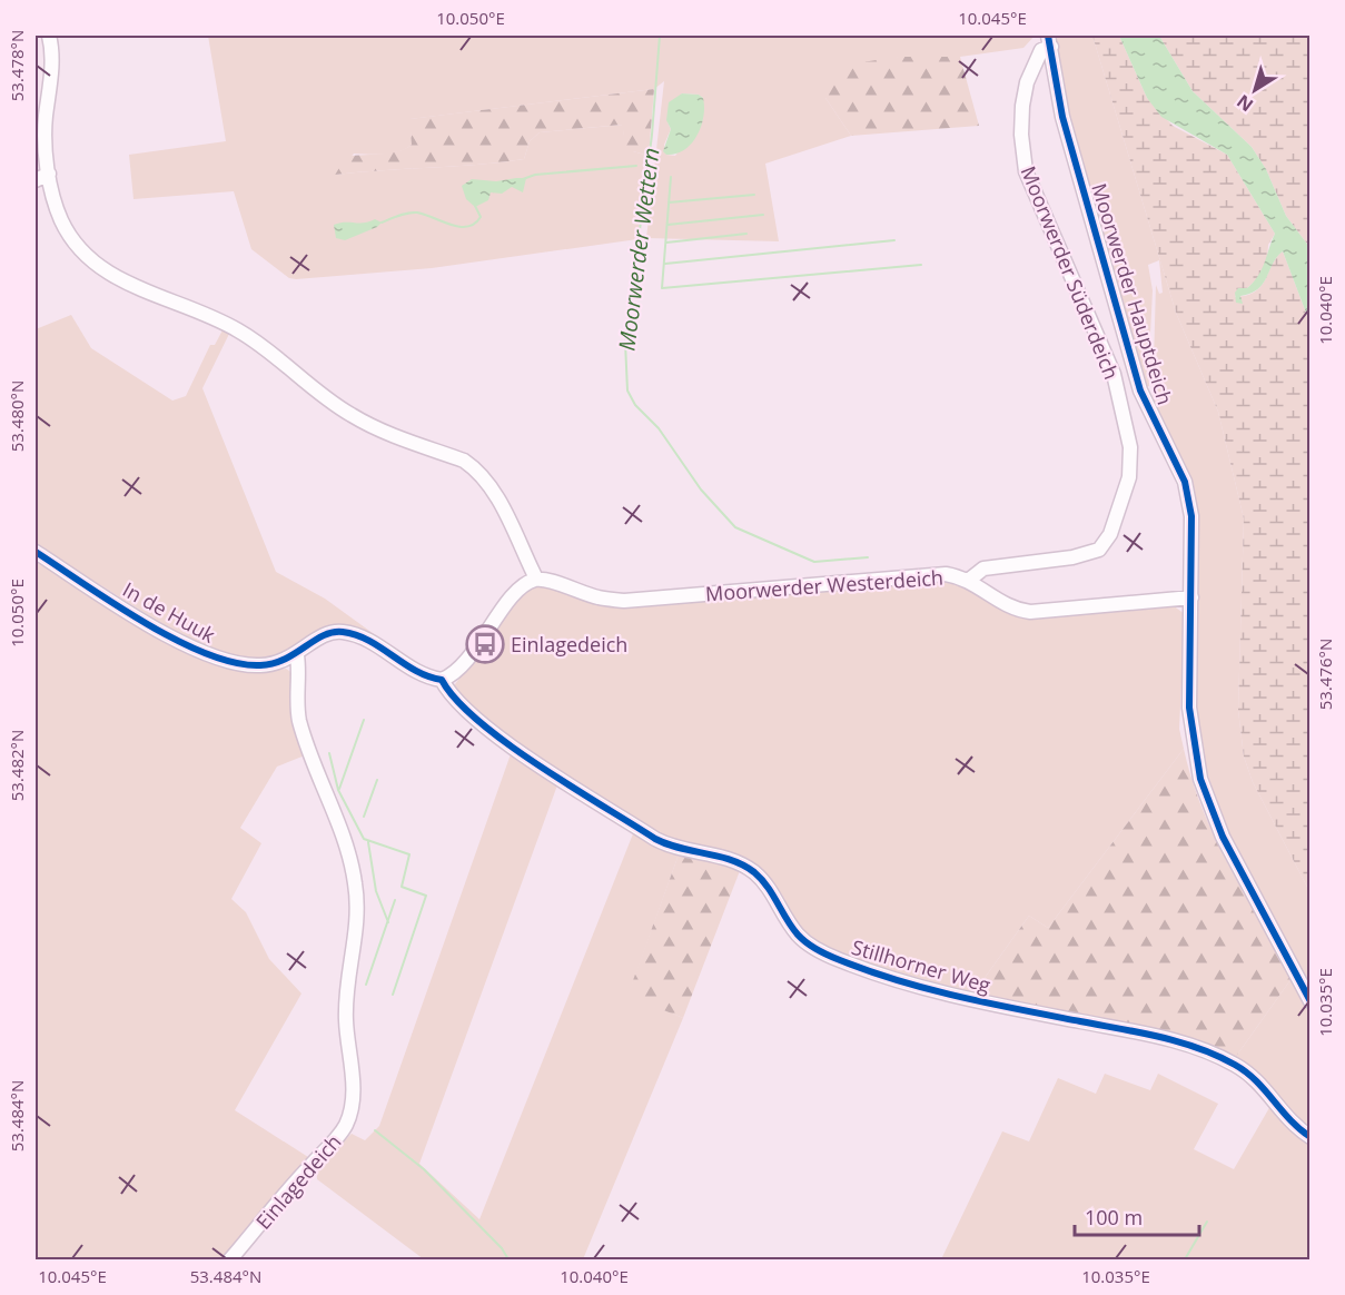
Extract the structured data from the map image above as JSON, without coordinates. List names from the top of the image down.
{
  "streets": {
    "street": [
      "Moorwerder Süderdeich",
      "Moorwerder Hauptdeich",
      "Moorwerder Westerdeich",
      "In de Huuk",
      "Stillhorner Weg",
      "Einlagedeich"
    ]
  },
  "crossings": [
    ["Moorwerder Süderdeich", "Moorwerder Hauptdeich"],
    ["Moorwerder Süderdeich", "Moorwerder Westerdeich"],
    ["In de Huuk", "Stillhorner Weg"],
    ["In de Huuk", "Einlagedeich"],
    ["Stillhorner Weg", "Einlagedeich"]
  ],
  "water": ["Moorwerder Wettern"],
  "places": {
    "bus stop": ["Einlagedeich"]
  },
  "scale_bar": "100 m",
  "north": "bottom left",
  "coordinates": [
    "10.050°E",
    "10.045°E",
    "53.478°N",
    "10.040°E",
    "53.480°N",
    "53.476°N",
    "53.482°N",
    "10.035°E",
    "53.484°N"
  ]
}
